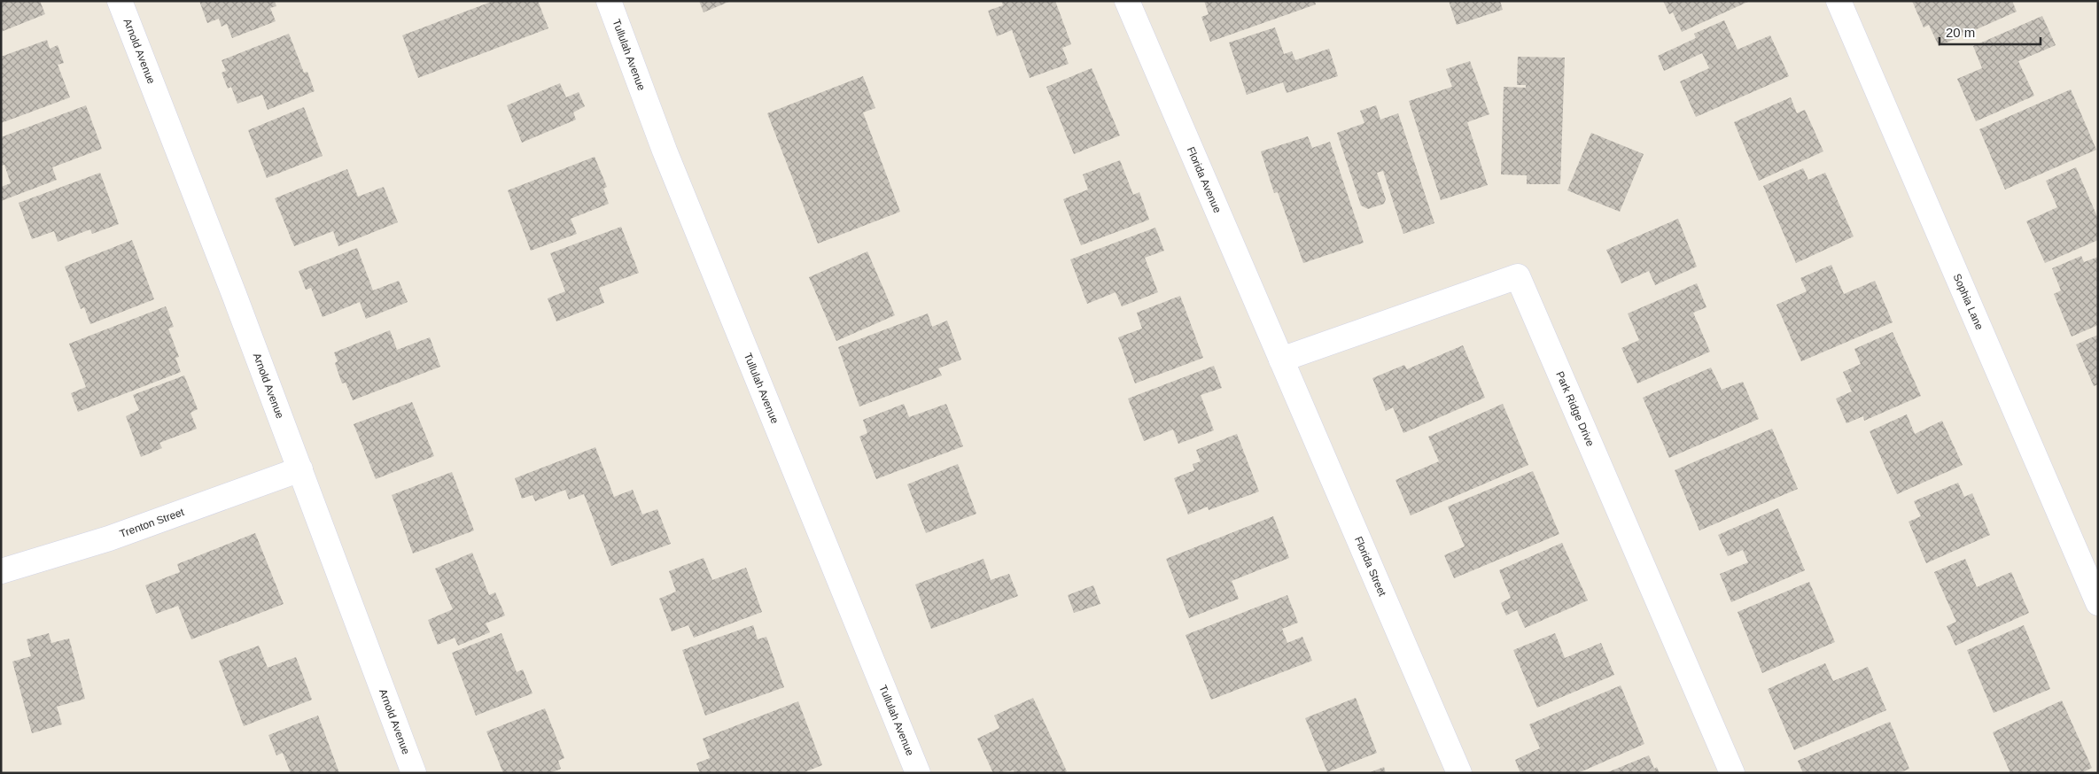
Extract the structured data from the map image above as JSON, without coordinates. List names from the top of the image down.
{
  "streets": {
    "street": [
      "Arnold Avenue",
      "Tullulah Avenue",
      "Florida Avenue",
      "Sophia Lane",
      "Park Ridge Drive",
      "Trenton Street",
      "Florida Street"
    ]
  },
  "crossings": [
    ["Arnold Avenue", "Trenton Street"],
    ["Florida Avenue", "Park Ridge Drive"],
    ["Florida Avenue", "Florida Street"],
    ["Park Ridge Drive", "Florida Street"]
  ],
  "scale_bar": "20 m"
}
